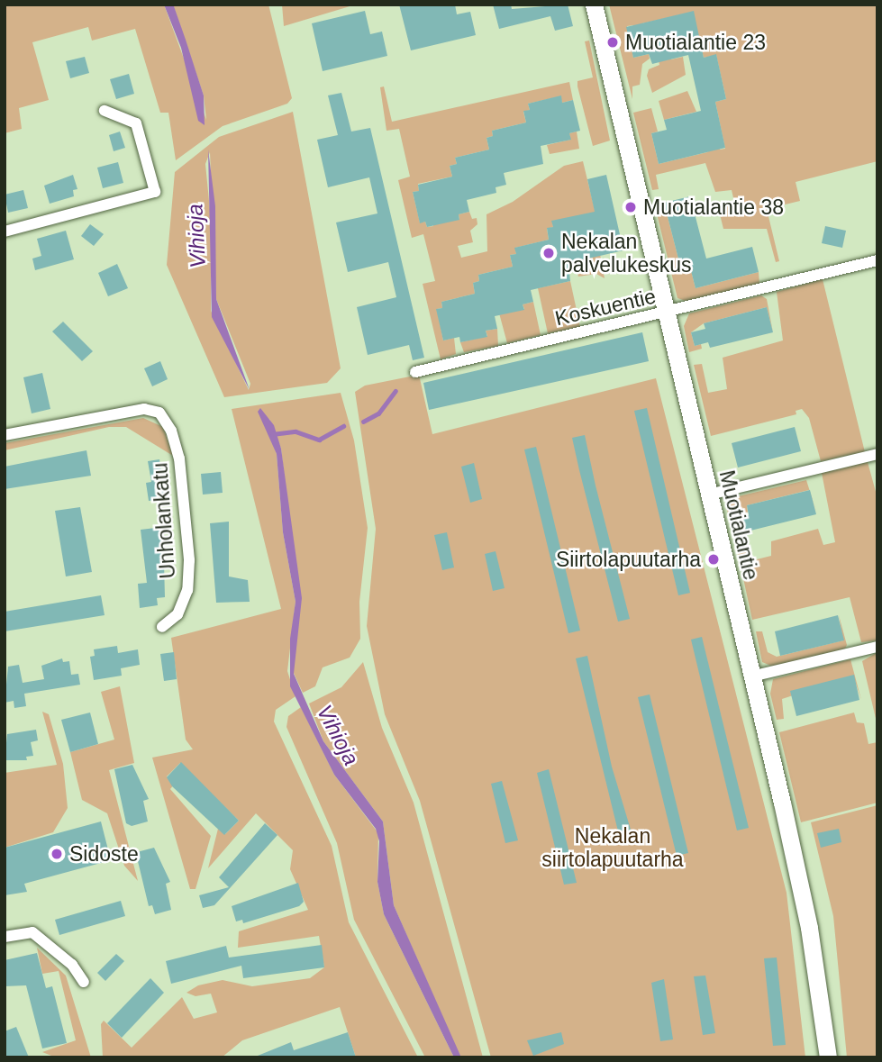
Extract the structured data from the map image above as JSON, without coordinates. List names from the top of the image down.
{
  "streets": {
    "street": ["Koskuentie", "Unholankatu", "Muotialantie"]
  },
  "crossings": [
    ["Koskuentie", "Muotialantie"]
  ],
  "water": ["Vihioja"],
  "parks": ["Nekalan siirtolapuutarha"],
  "places": [
    "Muotialantie 23",
    "Muotialantie 38",
    "Nekalan palvelukeskus",
    "Siirtolapuutarha",
    "Sidoste"
  ]
}
